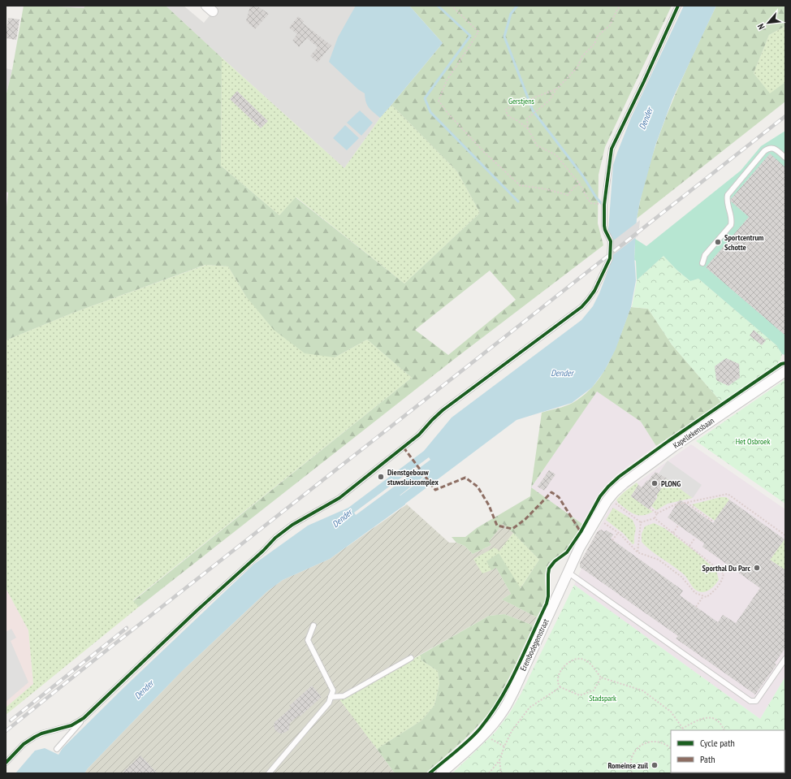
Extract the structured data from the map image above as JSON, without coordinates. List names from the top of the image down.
{
  "streets": {
    "street": ["Kapellekensbaan", "Erembodegemstraat"]
  },
  "crossings": [
    ["Kapellekensbaan", "Erembodegemstraat"]
  ],
  "water": ["Dender"],
  "parks": ["Gerstjens", "Het Osbroek", "Stadspark"],
  "places": [
    "Sportcentrum Schotte",
    "Dienstgebouw stuwsluiscomplex",
    "PLONG",
    "Sporthal Du Parc",
    "Romeinse zuil"
  ],
  "legend": ["Cycle path", "Path"],
  "north": "bottom left"
}
